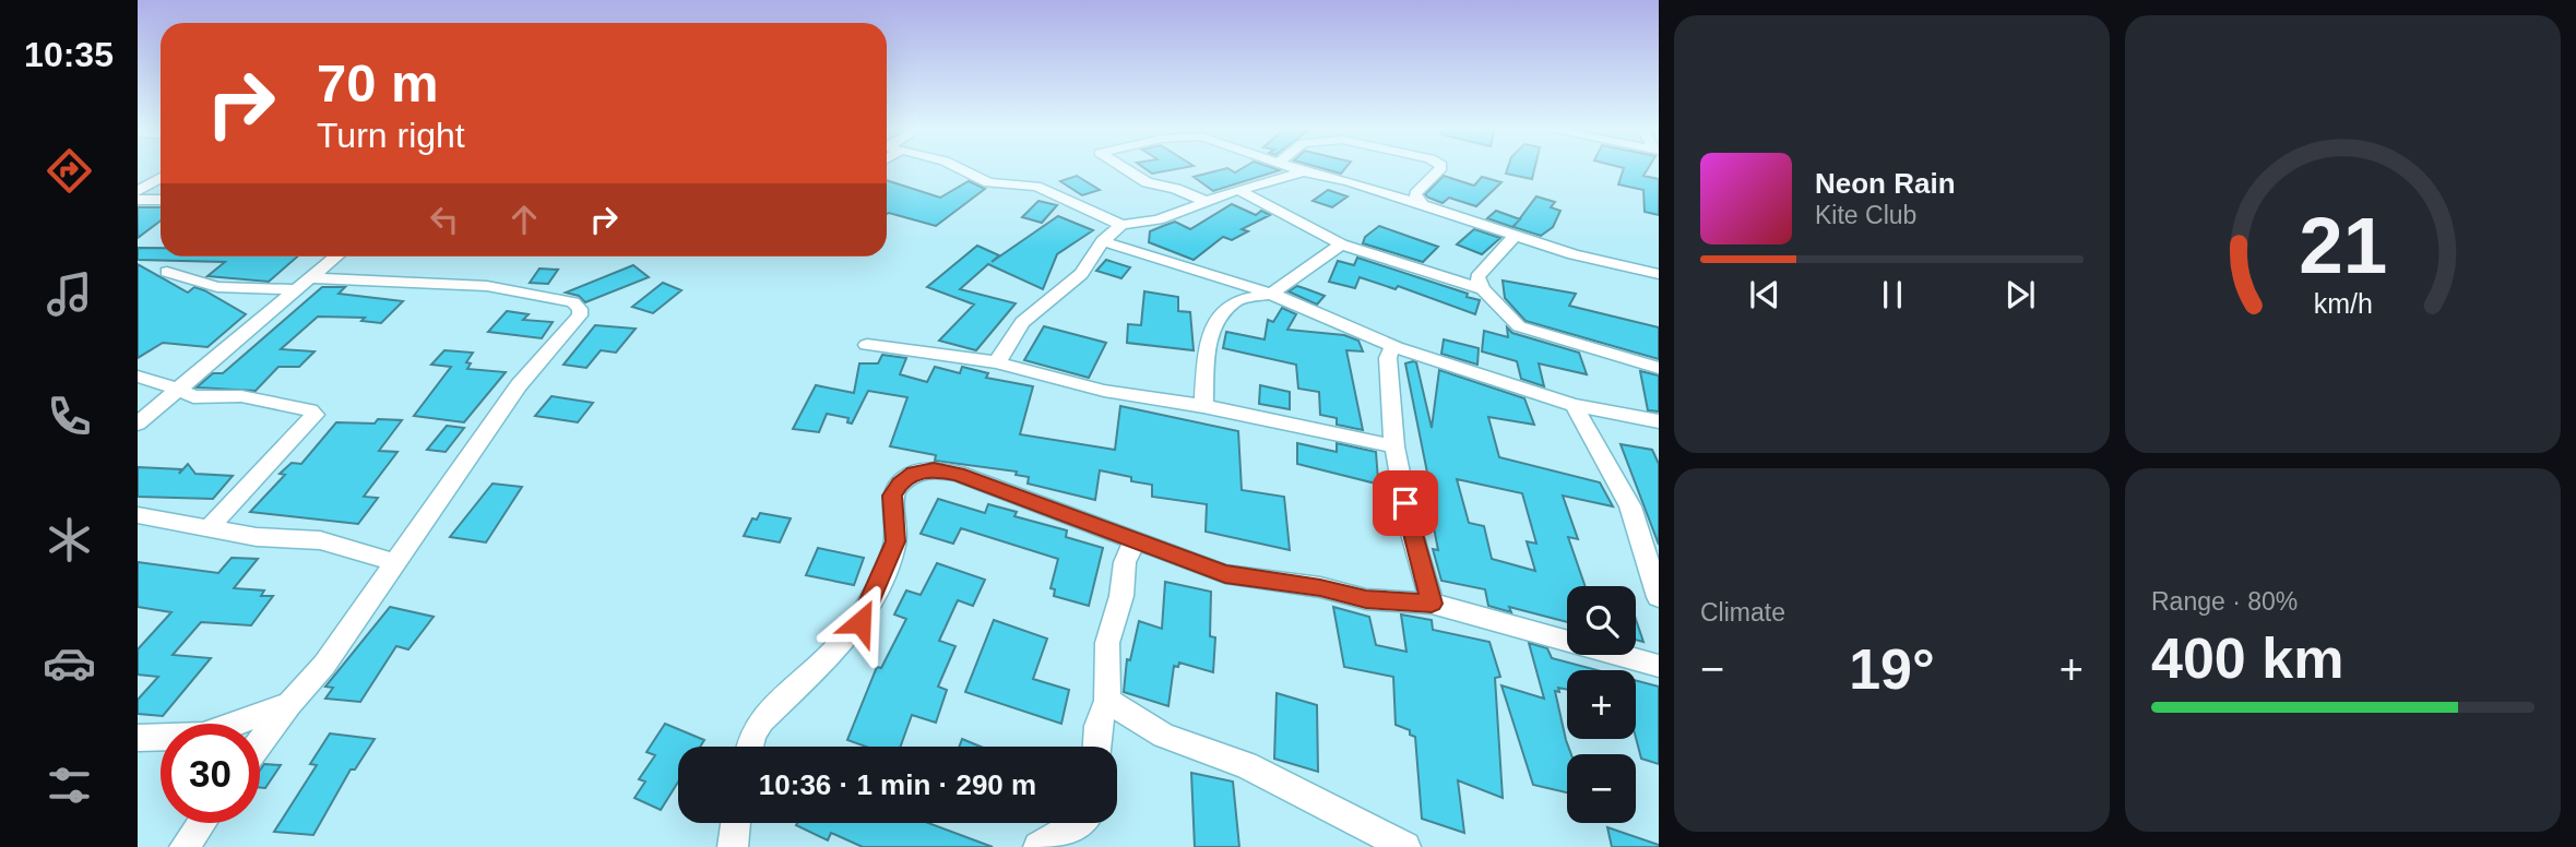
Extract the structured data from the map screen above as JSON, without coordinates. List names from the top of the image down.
{
  "page": {
    "tabs": "10:35",
    "turn": ["70 m", "Turn right"],
    "song": ["Neon Rain", "Kite Club"],
    "tile": [
      "Climate",
      ["Range · 80%", "400 km"]
    ],
    "map_buttons": ["+", "−"],
    "heat": ["−", "19°", "+"],
    "limit": "30",
    "trip": "10:36 · 1 min · 290 m",
    "gauge": ["21", "km/h"]
  }
}
